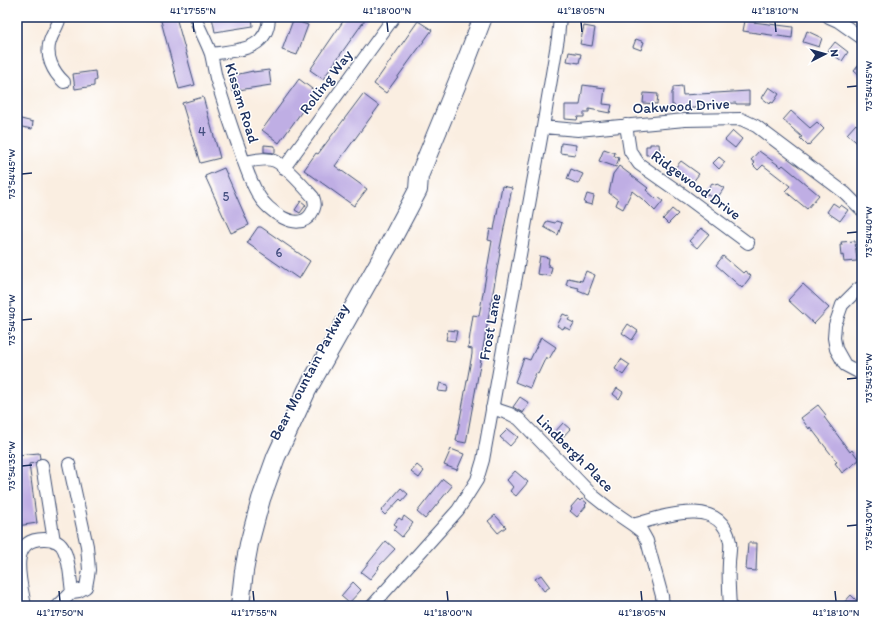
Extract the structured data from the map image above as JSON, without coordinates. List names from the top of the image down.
{
  "streets": {
    "highway": ["Bear Mountain Parkway"],
    "street": [
      "Rolling Way",
      "Kissam Road",
      "Oakwood Drive",
      "Ridgewood Drive",
      "Frost Lane",
      "Lindbergh Place"
    ]
  },
  "crossings": [
    ["Rolling Way", "Kissam Road"],
    ["Oakwood Drive", "Ridgewood Drive"],
    ["Oakwood Drive", "Frost Lane"],
    ["Frost Lane", "Lindbergh Place"]
  ],
  "house_numbers": ["4", "5", "6"],
  "north": "right",
  "coordinates": [
    "41°17'55\"N",
    "41°18'00\"N",
    "41°18'05\"N",
    "41°18'10\"N",
    "73°54'45\"W",
    "73°54'40\"W",
    "73°54'35\"W",
    "73°54'30\"W",
    "41°17'50\"N"
  ]
}
